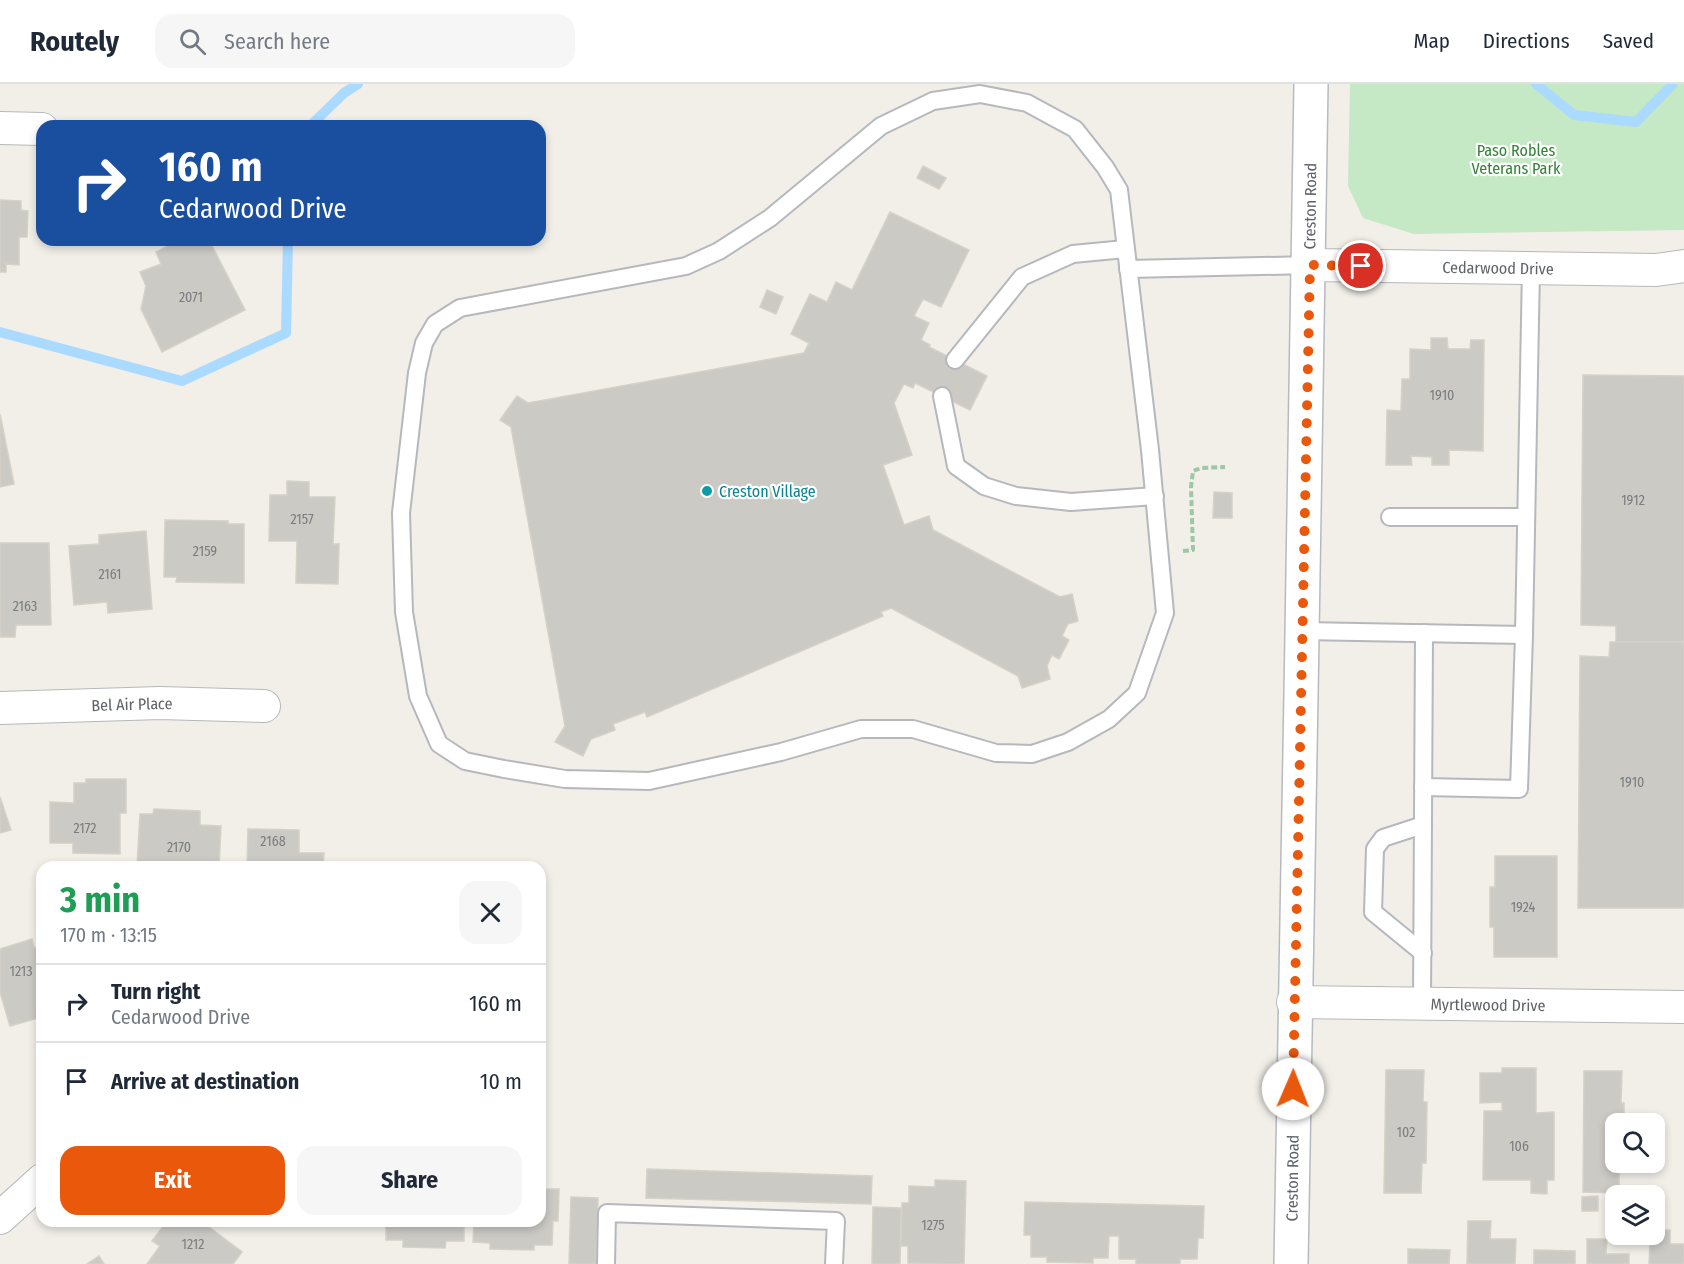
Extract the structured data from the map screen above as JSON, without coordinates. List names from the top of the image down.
{
  "streets": {
    "main road": ["Creston Road"],
    "street": ["Cedarwood Drive", "Bel Air Place", "Myrtlewood Drive"]
  },
  "crossings": [
    ["Creston Road", "Cedarwood Drive"],
    ["Creston Road", "Myrtlewood Drive"]
  ],
  "parks": ["Paso Robles Veterans Park"],
  "places": ["Creston Village"],
  "house_numbers": [
    "2071",
    "1910",
    "1912",
    "2157",
    "2159",
    "2161",
    "2163",
    "1910",
    "2172",
    "2168",
    "2170",
    "1924",
    "1213",
    "102",
    "106",
    "1275",
    "1212"
  ],
  "page": {
    "header": "Routely",
    "search": "Search here",
    "nav": ["Map", "Directions", "Saved"],
    "turn": ["160 m", "Cedarwood Drive"],
    "heading": ["3 min", "170 m · 13:15"],
    "list": [
      {
        "name": "Turn right",
        "note": "Cedarwood Drive",
        "value": "160 m"
      },
      {
        "name": "Arrive at destination",
        "value": "10 m"
      }
    ],
    "buttons": ["Exit", "Share"]
  }
}
